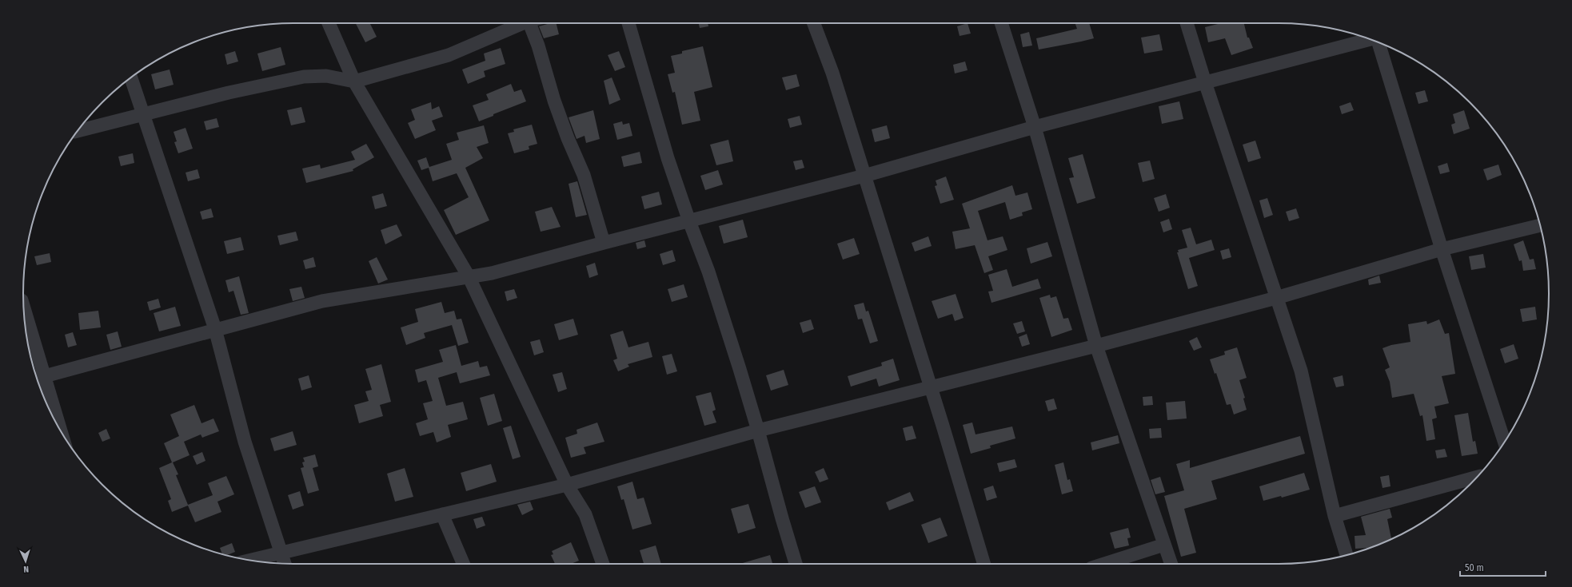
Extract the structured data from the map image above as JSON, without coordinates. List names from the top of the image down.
{
  "scale_bar": "50 m",
  "north": "bottom"
}
